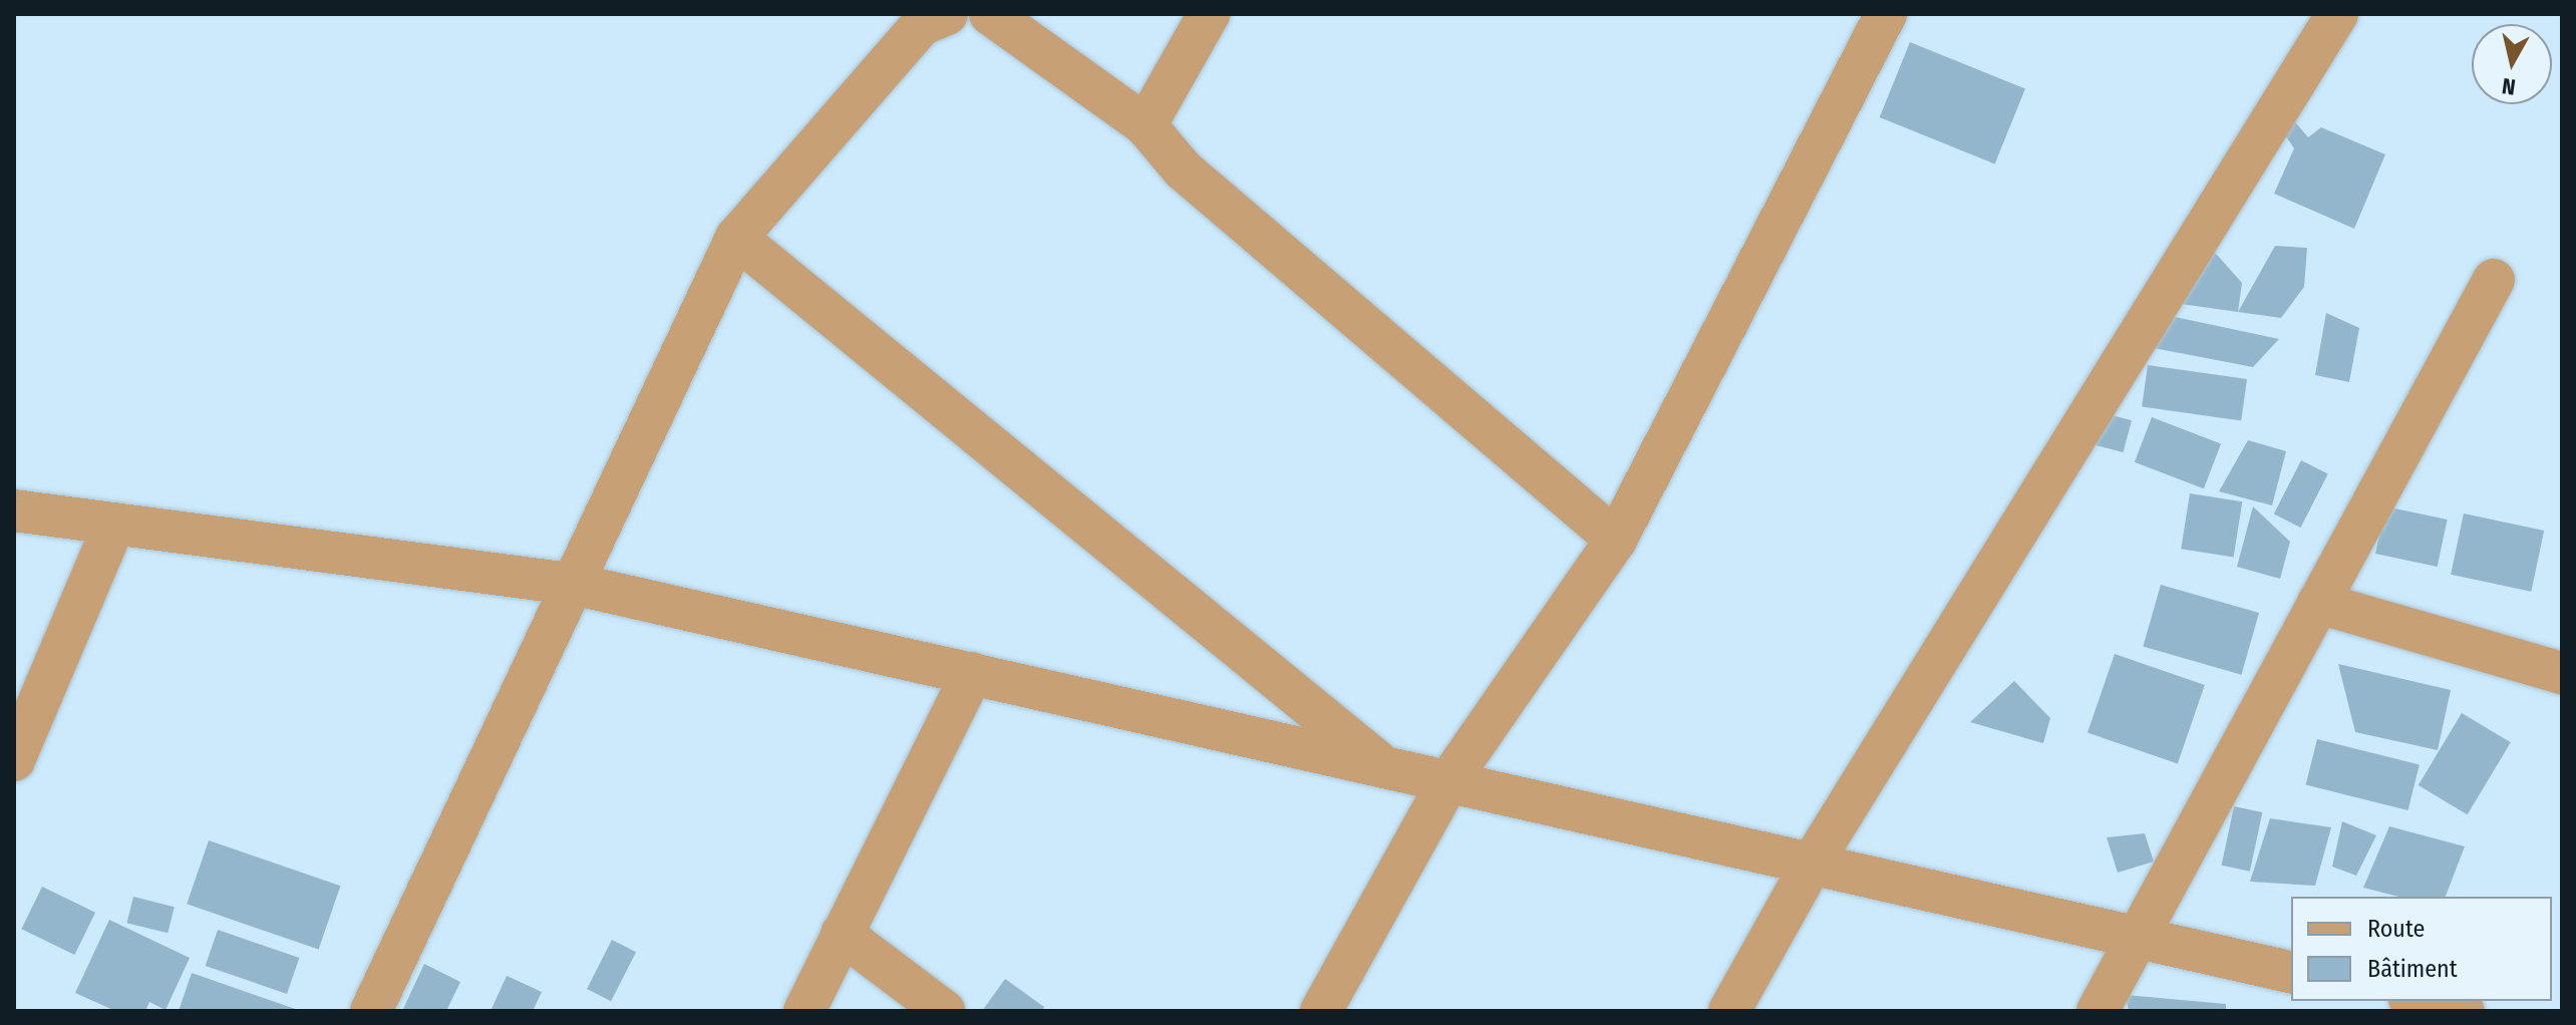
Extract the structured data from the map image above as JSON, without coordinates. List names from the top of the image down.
{
  "legend": ["Route", "Bâtiment"],
  "north": "bottom"
}
